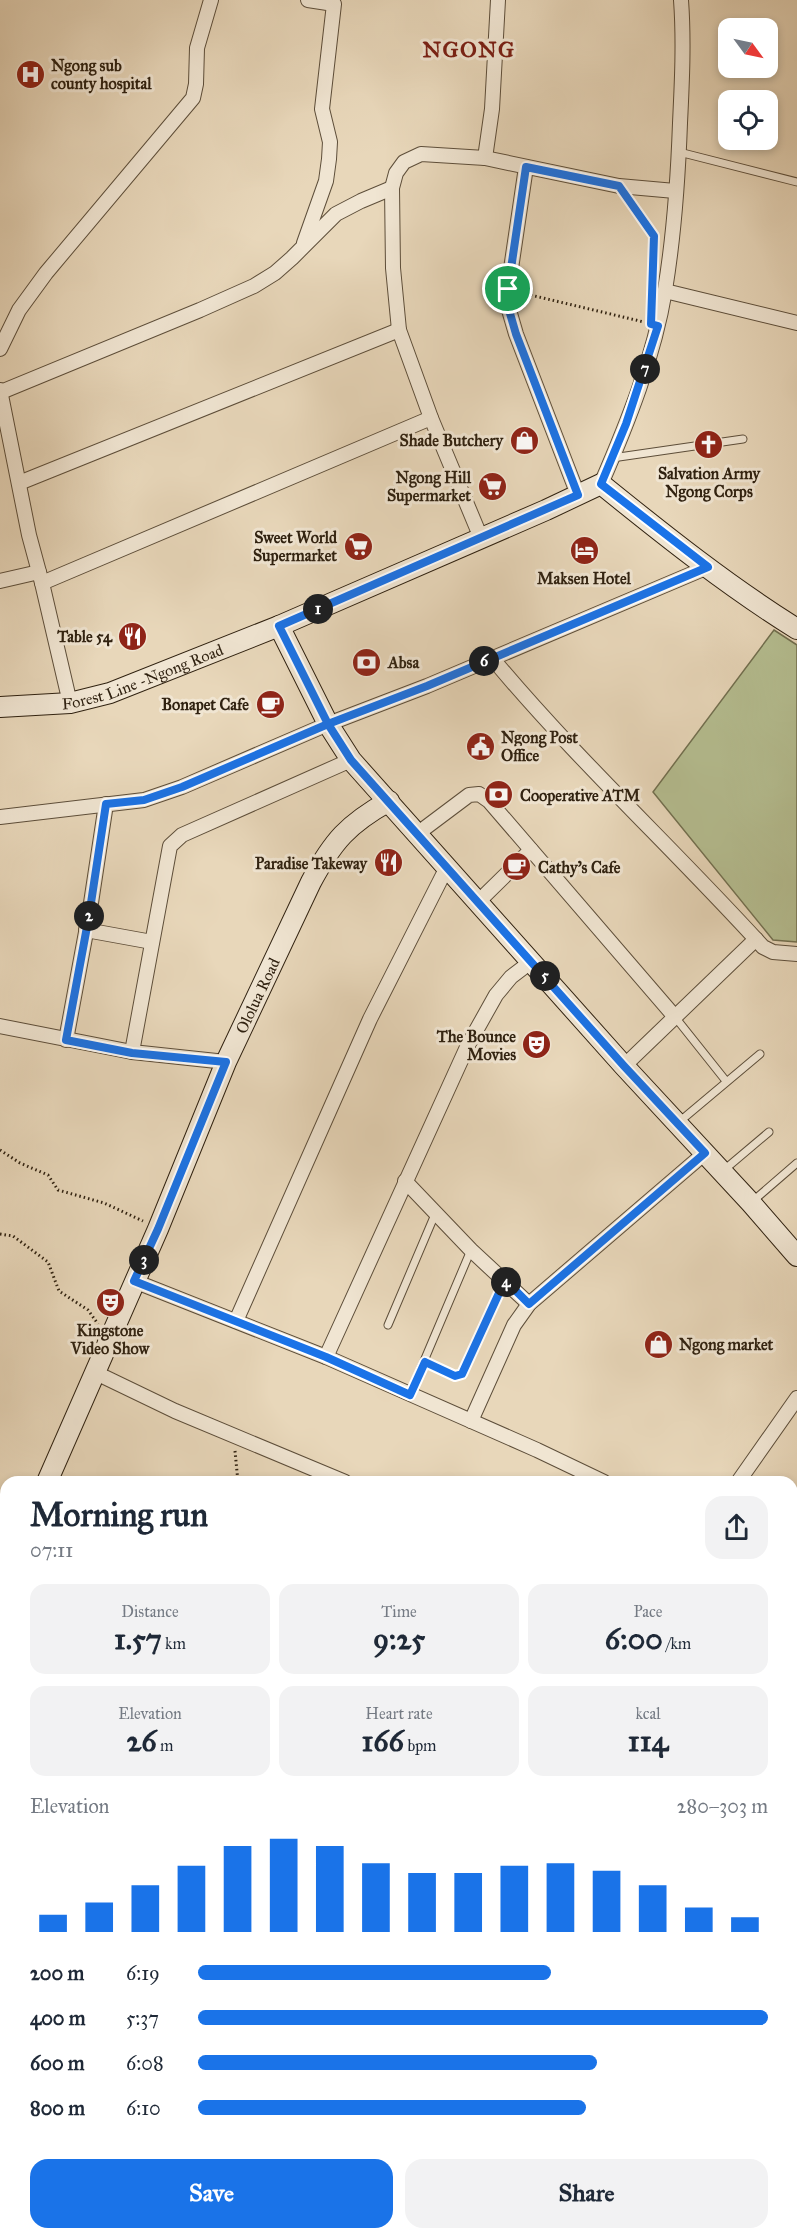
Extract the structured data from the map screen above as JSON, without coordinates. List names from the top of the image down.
{
  "streets": {
    "street": ["Forest Line -Ngong Road", "Ololua Road"]
  },
  "districts": ["NGONG"],
  "places": {
    "hospital": ["Ngong sub county hospital"],
    "shop": ["Shade Butchery", "Ngong market"],
    "church": ["Salvation Army Ngong Corps"],
    "supermarket": ["Ngong Hill Supermarket", "Sweet World Supermarket"],
    "hotel": ["Maksen Hotel"],
    "restaurant": ["Table 54", "Paradise Takeway"],
    "bank": ["Absa", "Cooperative ATM"],
    "cafe": ["Bonapet Cafe", "Cathy's Cafe"],
    "public building": ["Ngong Post Office"],
    "theatre": ["The Bounce Movies", "Kingstone Video Show"]
  },
  "north": "bottom right",
  "page": {
    "pins": [
      "7",
      "1",
      "6",
      "2",
      "5",
      "3",
      "4"
    ],
    "heading": ["Morning run", "07:11"],
    "stats": [
      ["Distance", "1.57 km"],
      ["Time", "9:25"],
      ["Pace", "6:00 /km"],
      ["Elevation", "26 m"],
      ["Heart rate", "166 bpm"],
      ["kcal", "114"]
    ],
    "chart": ["Elevation", "280–303 m"],
    "list": [
      {
        "name": "200 m",
        "note": "6:19"
      },
      {
        "name": "400 m",
        "note": "5:37"
      },
      {
        "name": "600 m",
        "note": "6:08"
      },
      {
        "name": "800 m",
        "note": "6:10"
      }
    ],
    "buttons": ["Save", "Share"]
  }
}
